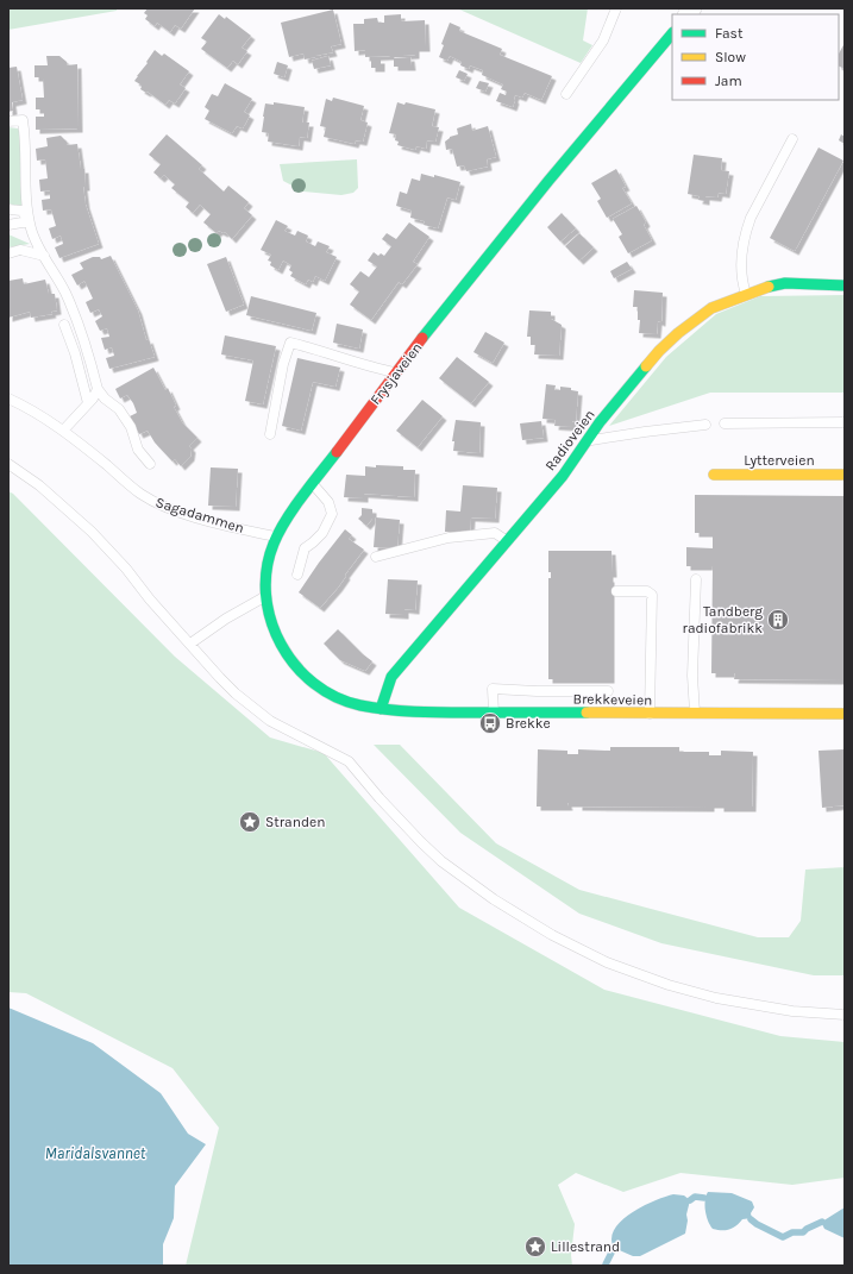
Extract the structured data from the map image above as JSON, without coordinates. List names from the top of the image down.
{
  "streets": {
    "street": [
      "Frysjaveien",
      "Radioveien",
      "Lytterveien",
      "Brekkeveien"
    ],
    "lane": ["Sagadammen"]
  },
  "crossings": [
    ["Frysjaveien", "Radioveien"],
    ["Frysjaveien", "Sagadammen"],
    ["Frysjaveien", "Brekkeveien"],
    ["Radioveien", "Brekkeveien"]
  ],
  "water": ["Maridalsvannet"],
  "places": {
    "building": ["Tandberg radiofabrikk"],
    "bus stop": ["Brekke"],
    "place": ["Stranden", "Lillestrand"]
  },
  "legend": ["Fast", "Slow", "Jam"]
}
